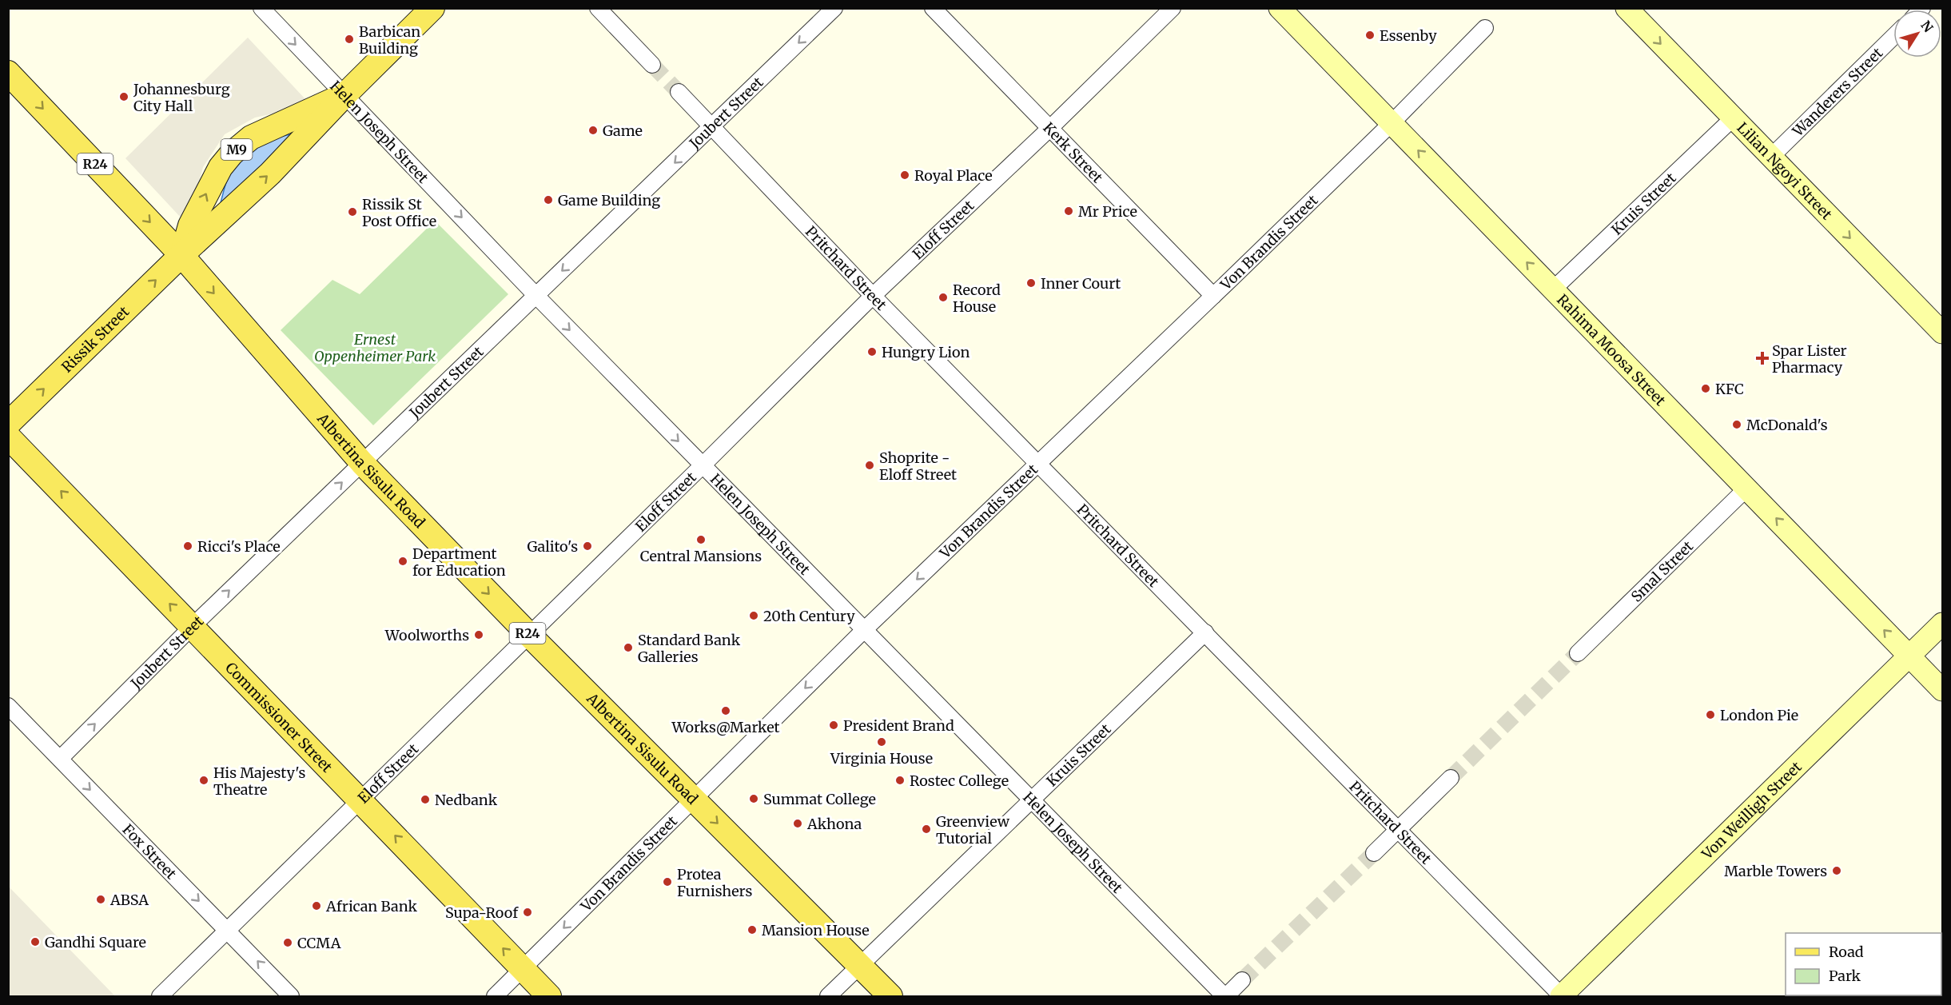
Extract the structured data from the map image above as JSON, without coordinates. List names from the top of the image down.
{
  "streets": {
    "main road": [
      "M9",
      "R24",
      "Rissik Street",
      "Albertina Sisulu Road",
      "Commissioner Street"
    ],
    "street": [
      "Wanderers Street",
      "Joubert Street",
      "Helen Joseph Street",
      "Kerk Street",
      "Lilian Ngoyi Street",
      "Kruis Street",
      "Eloff Street",
      "Von Brandis Street",
      "Pritchard Street",
      "Rahima Moosa Street",
      "Smal Street",
      "Von Weilligh Street",
      "Fox Street"
    ]
  },
  "crossings": [
    ["Wanderers Street", "Lilian Ngoyi Street"],
    ["Joubert Street", "Helen Joseph Street"],
    ["Joubert Street", "Pritchard Street"],
    ["Joubert Street", "Albertina Sisulu Road"],
    ["Joubert Street", "Commissioner Street"],
    ["Joubert Street", "Fox Street"],
    ["Helen Joseph Street", "Kruis Street"],
    ["Helen Joseph Street", "Eloff Street"],
    ["Helen Joseph Street", "Von Brandis Street"],
    ["Helen Joseph Street", "Rissik Street"],
    ["Kerk Street", "Eloff Street"],
    ["Kerk Street", "Von Brandis Street"],
    ["Lilian Ngoyi Street", "Kruis Street"],
    ["Kruis Street", "Pritchard Street"],
    ["Kruis Street", "Rahima Moosa Street"],
    ["Kruis Street", "Albertina Sisulu Road"],
    ["Eloff Street", "Pritchard Street"],
    ["Eloff Street", "Albertina Sisulu Road"],
    ["Eloff Street", "Commissioner Street"],
    ["Eloff Street", "Fox Street"],
    ["Von Brandis Street", "Pritchard Street"],
    ["Von Brandis Street", "Rahima Moosa Street"],
    ["Von Brandis Street", "Albertina Sisulu Road"],
    ["Von Brandis Street", "Commissioner Street"],
    ["Pritchard Street", "Von Weilligh Street"],
    ["Rissik Street", "Albertina Sisulu Road"],
    ["Rahima Moosa Street", "Smal Street"],
    ["Rahima Moosa Street", "Von Weilligh Street"]
  ],
  "one_way": [
    "Helen Joseph Street",
    "Lilian Ngoyi Street",
    "Von Brandis Street",
    "Rissik Street",
    "Rahima Moosa Street",
    "Albertina Sisulu Road",
    "Commissioner Street"
  ],
  "parks": ["Ernest Oppenheimer Park"],
  "places": {
    "other": [
      "Essenby",
      "Barbican Building",
      "Johannesburg City Hall",
      "Game",
      "Royal Place",
      "Game Building",
      "Mr Price",
      "Rissik St Post Office",
      "Inner Court",
      "Record House",
      "Hungry Lion",
      "KFC",
      "McDonald's",
      "Shoprite - Eloff Street",
      "Central Mansions",
      "Ricci's Place",
      "Galito's",
      "Department for Education",
      "20th Century",
      "Woolworths",
      "Standard Bank Galleries",
      "Works@Market",
      "London Pie",
      "President Brand",
      "Virginia House",
      "His Majesty's Theatre",
      "Rostec College",
      "Summat College",
      "Nedbank",
      "Akhona",
      "Greenview Tutorial",
      "Marble Towers",
      "Protea Furnishers",
      "ABSA",
      "African Bank",
      "Supa-Roof",
      "Mansion House",
      "Gandhi Square",
      "CCMA"
    ],
    "health": ["Spar Lister Pharmacy"]
  },
  "legend": ["Road", "Park"],
  "north": "top right"
}
